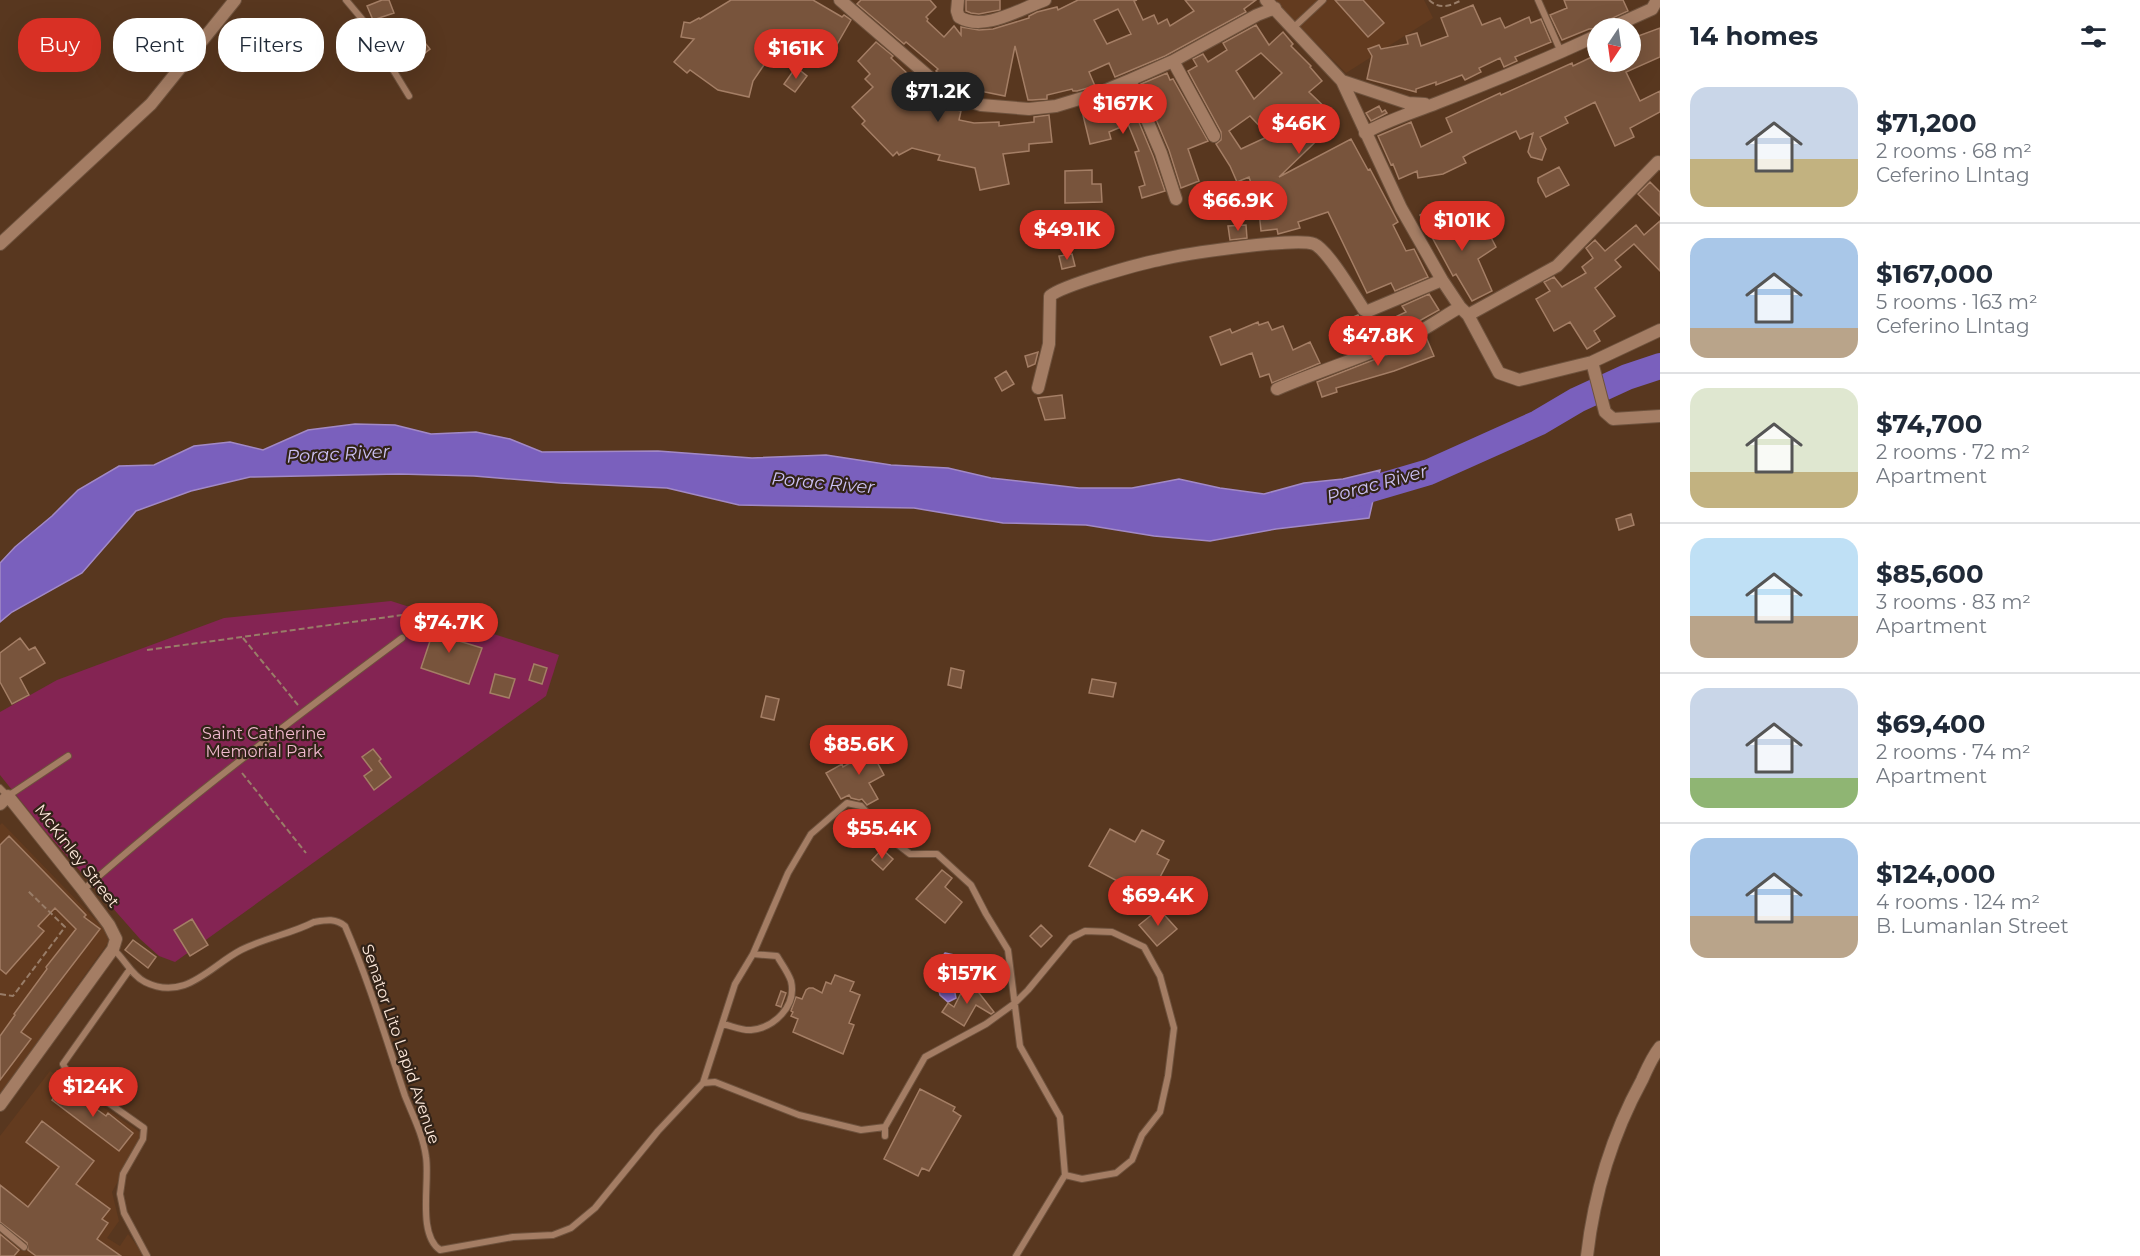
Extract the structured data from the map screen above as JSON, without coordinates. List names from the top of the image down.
{
  "streets": {
    "street": ["McKinley Street"],
    "lane": ["Senator Lito Lapid Avenue"]
  },
  "crossings": [
    ["McKinley Street", "Senator Lito Lapid Avenue"]
  ],
  "water": ["Porac River"],
  "parks": ["Saint Catherine Memorial Park"],
  "north": "bottom",
  "page": {
    "heading": "14 homes",
    "chip": [
      "Buy",
      "Rent",
      "Filters",
      "New"
    ],
    "price": [
      "$161K",
      "$71.2K",
      "$167K",
      "$46K",
      "$66.9K",
      "$101K",
      "$49.1K",
      "$47.8K",
      "$74.7K",
      "$85.6K",
      "$55.4K",
      "$69.4K",
      "$157K",
      "$124K"
    ],
    "list": [
      {
        "name": "$71,200",
        "note": "2 rooms · 68 m² · Ceferino LIntag"
      },
      {
        "name": "$167,000",
        "note": "5 rooms · 163 m² · Ceferino LIntag"
      },
      {
        "name": "$74,700",
        "note": "2 rooms · 72 m² · Apartment"
      },
      {
        "name": "$85,600",
        "note": "3 rooms · 83 m² · Apartment"
      },
      {
        "name": "$69,400",
        "note": "2 rooms · 74 m² · Apartment"
      },
      {
        "name": "$124,000",
        "note": "4 rooms · 124 m² · B. Lumanlan Street"
      }
    ]
  }
}
